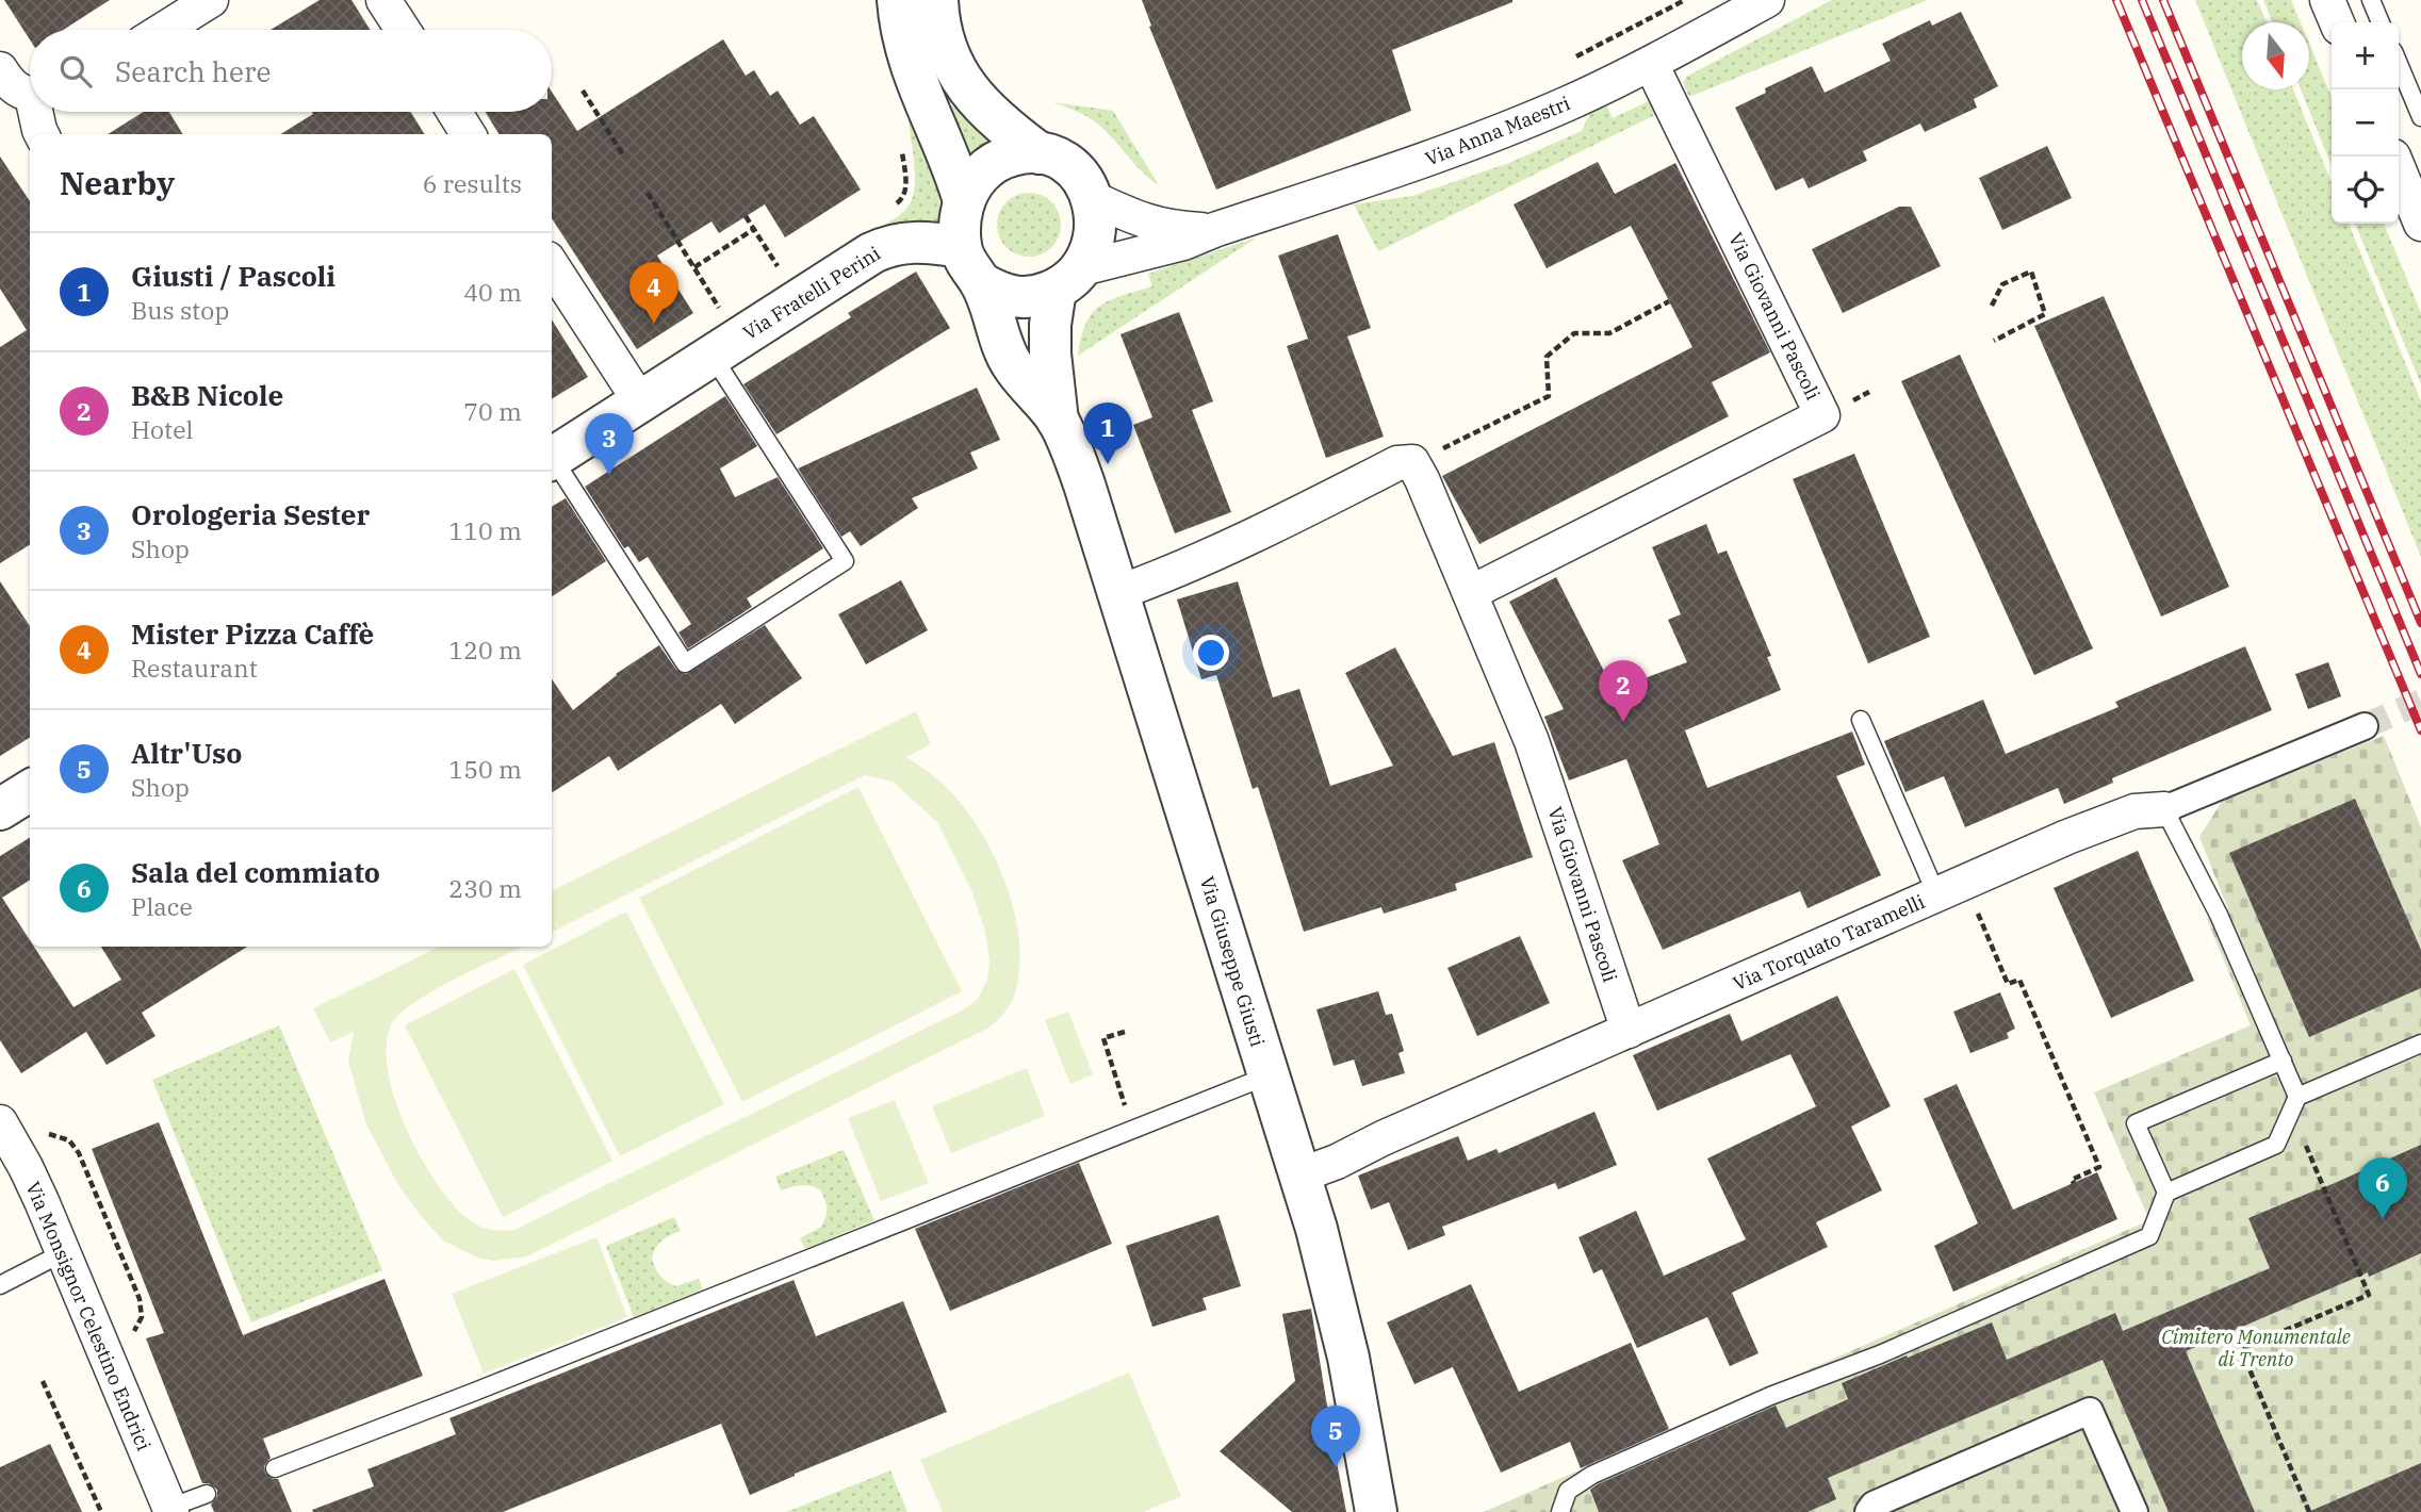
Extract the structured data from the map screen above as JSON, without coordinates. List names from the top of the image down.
{
  "streets": {
    "street": [
      "Via Anna Maestri",
      "Via Fratelli Perini",
      "Via Giovanni Pascoli",
      "Via Torquato Taramelli",
      "Via Giuseppe Giusti",
      "Via Monsignor Celestino Endrici"
    ]
  },
  "crossings": [
    ["Via Anna Maestri", "Via Fratelli Perini"],
    ["Via Anna Maestri", "Via Giovanni Pascoli"],
    ["Via Anna Maestri", "Via Giuseppe Giusti"],
    ["Via Fratelli Perini", "Via Giuseppe Giusti"],
    ["Via Giovanni Pascoli", "Via Torquato Taramelli"],
    ["Via Torquato Taramelli", "Via Giuseppe Giusti"]
  ],
  "parks": ["Cimitero Monumentale di Trento"],
  "north": "bottom",
  "page": {
    "map_buttons": ["+", "−"],
    "search": "Search here",
    "heading": ["Nearby", "6 results"],
    "list": [
      {
        "mark": "1",
        "name": "Giusti / Pascoli",
        "note": "Bus stop",
        "value": "40 m"
      },
      {
        "mark": "2",
        "name": "B&B Nicole",
        "note": "Hotel",
        "value": "70 m"
      },
      {
        "mark": "3",
        "name": "Orologeria Sester",
        "note": "Shop",
        "value": "110 m"
      },
      {
        "mark": "4",
        "name": "Mister Pizza Caffè",
        "note": "Restaurant",
        "value": "120 m"
      },
      {
        "mark": "5",
        "name": "Altr'Uso",
        "note": "Shop",
        "value": "150 m"
      },
      {
        "mark": "6",
        "name": "Sala del commiato",
        "note": "Place",
        "value": "230 m"
      }
    ],
    "pins": [
      "4",
      "1",
      "3",
      "2",
      "6",
      "5"
    ]
  }
}
